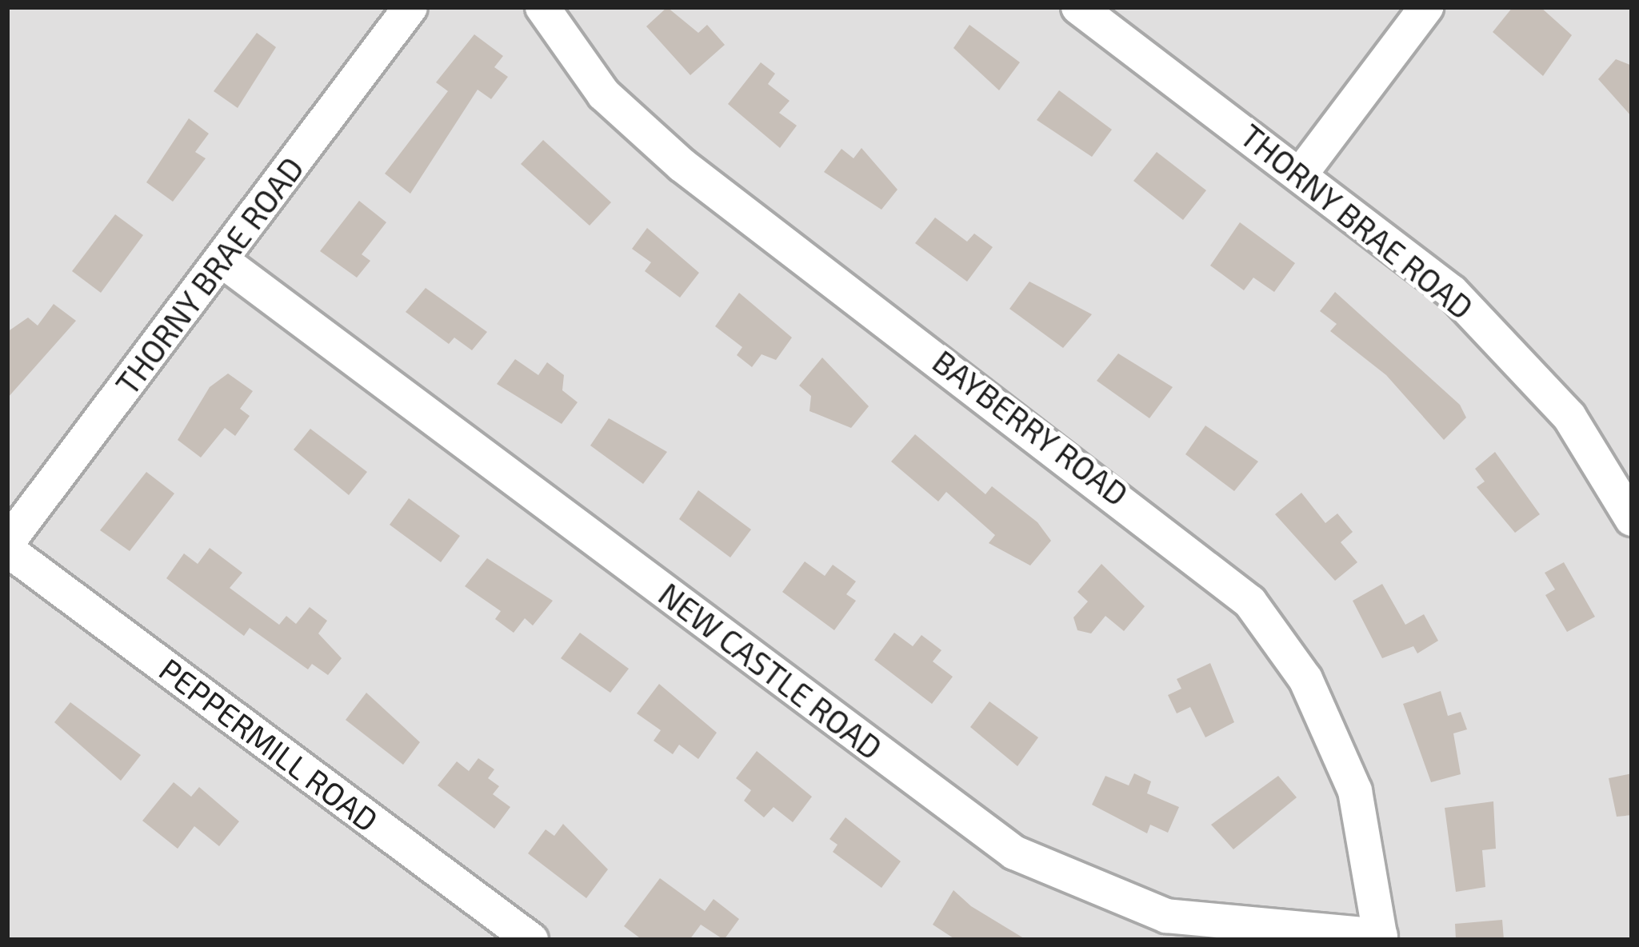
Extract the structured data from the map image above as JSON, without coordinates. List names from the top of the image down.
{
  "streets": {
    "street": [
      "THORNY BRAE ROAD",
      "BAYBERRY ROAD",
      "NEW CASTLE ROAD",
      "PEPPERMILL ROAD"
    ]
  },
  "crossings": [
    ["THORNY BRAE ROAD", "NEW CASTLE ROAD"],
    ["THORNY BRAE ROAD", "PEPPERMILL ROAD"],
    ["BAYBERRY ROAD", "NEW CASTLE ROAD"]
  ]
}
